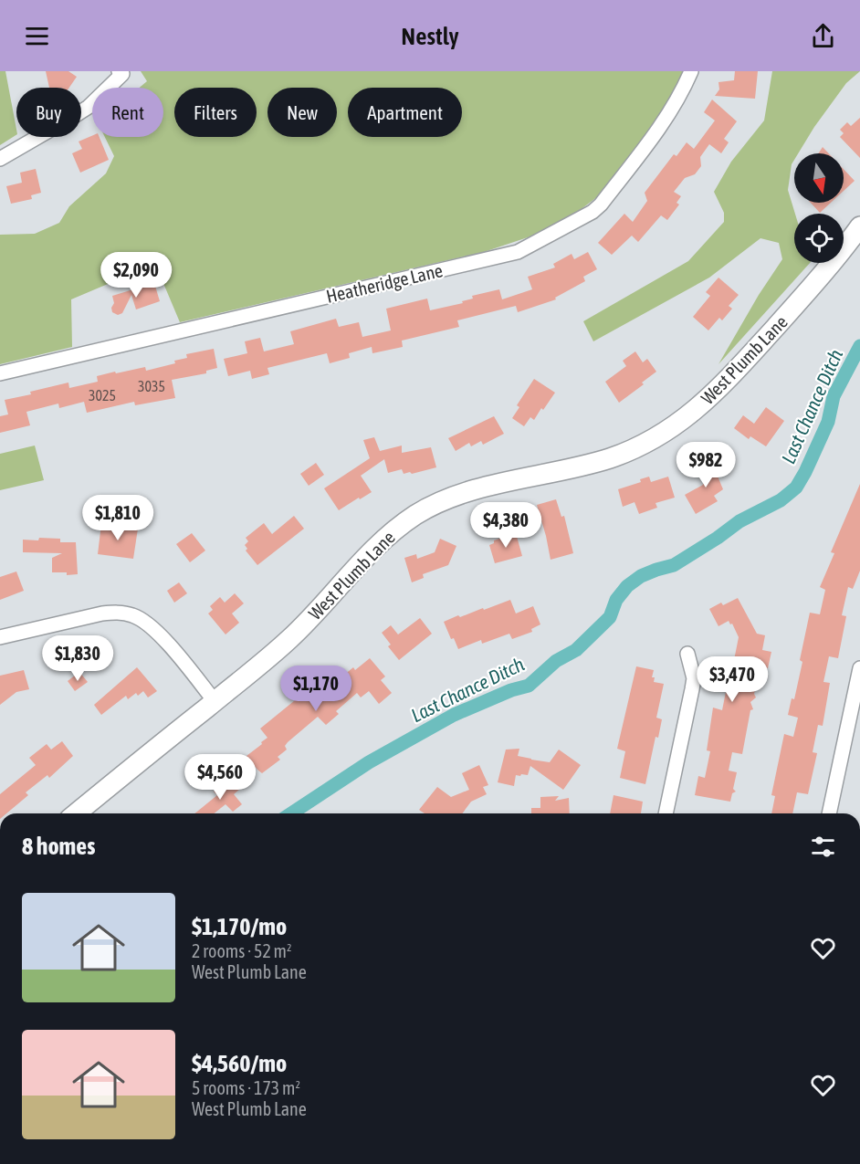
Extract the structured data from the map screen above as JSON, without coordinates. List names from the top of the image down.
{
  "streets": {
    "main road": ["West Plumb Lane"],
    "street": ["Heatheridge Lane"]
  },
  "water": ["Last Chance Ditch"],
  "house_numbers": ["3035", "3025"],
  "north": "bottom",
  "page": {
    "header": "Nestly",
    "chip": [
      "Buy",
      "Rent",
      "Filters",
      "New",
      "Apartment"
    ],
    "price": [
      "$2,090",
      "$982",
      "$1,810",
      "$4,380",
      "$1,830",
      "$3,470",
      "$1,170",
      "$4,560"
    ],
    "heading": "8 homes",
    "list": [
      {
        "name": "$1,170/mo",
        "note": "2 rooms · 52 m² · West Plumb Lane"
      },
      {
        "name": "$4,560/mo",
        "note": "5 rooms · 173 m² · West Plumb Lane"
      }
    ]
  }
}
